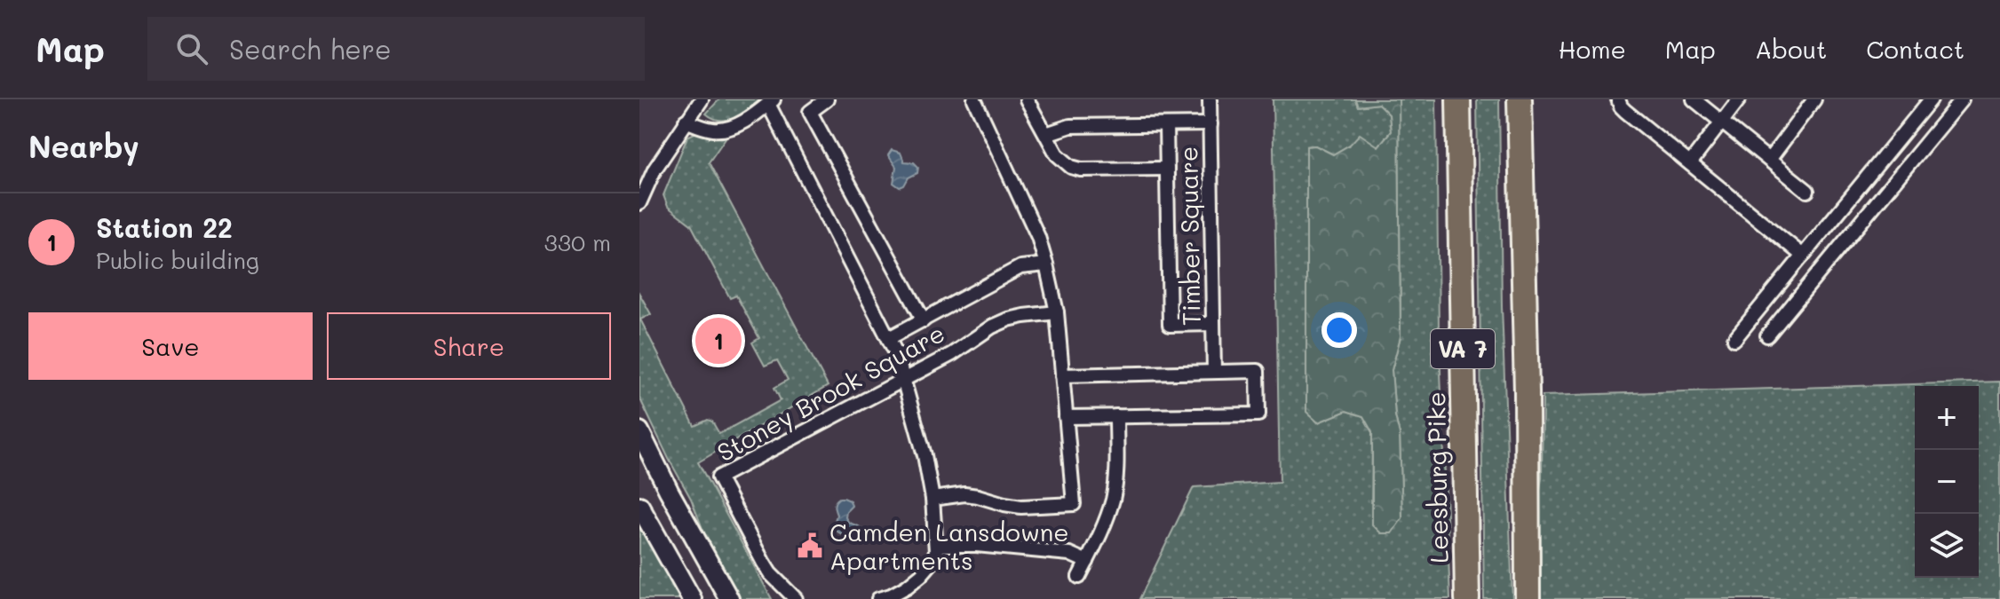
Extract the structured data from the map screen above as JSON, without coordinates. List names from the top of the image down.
{
  "streets": {
    "highway": ["VA 7", "Leesburg Pike"],
    "street": ["Timber Square", "Stoney Brook Square"]
  },
  "places": {
    "public building": ["Camden Lansdowne Apartments"]
  },
  "page": {
    "header": "Map",
    "search": "Search here",
    "nav": [
      "Home",
      "Map",
      "About",
      "Contact"
    ],
    "heading": "Nearby",
    "list": [
      {
        "mark": "1",
        "name": "Station 22",
        "note": "Public building",
        "value": "330 m"
      }
    ],
    "buttons": ["Save", "Share"],
    "pins": "1",
    "map_buttons": ["+", "−"]
  }
}
